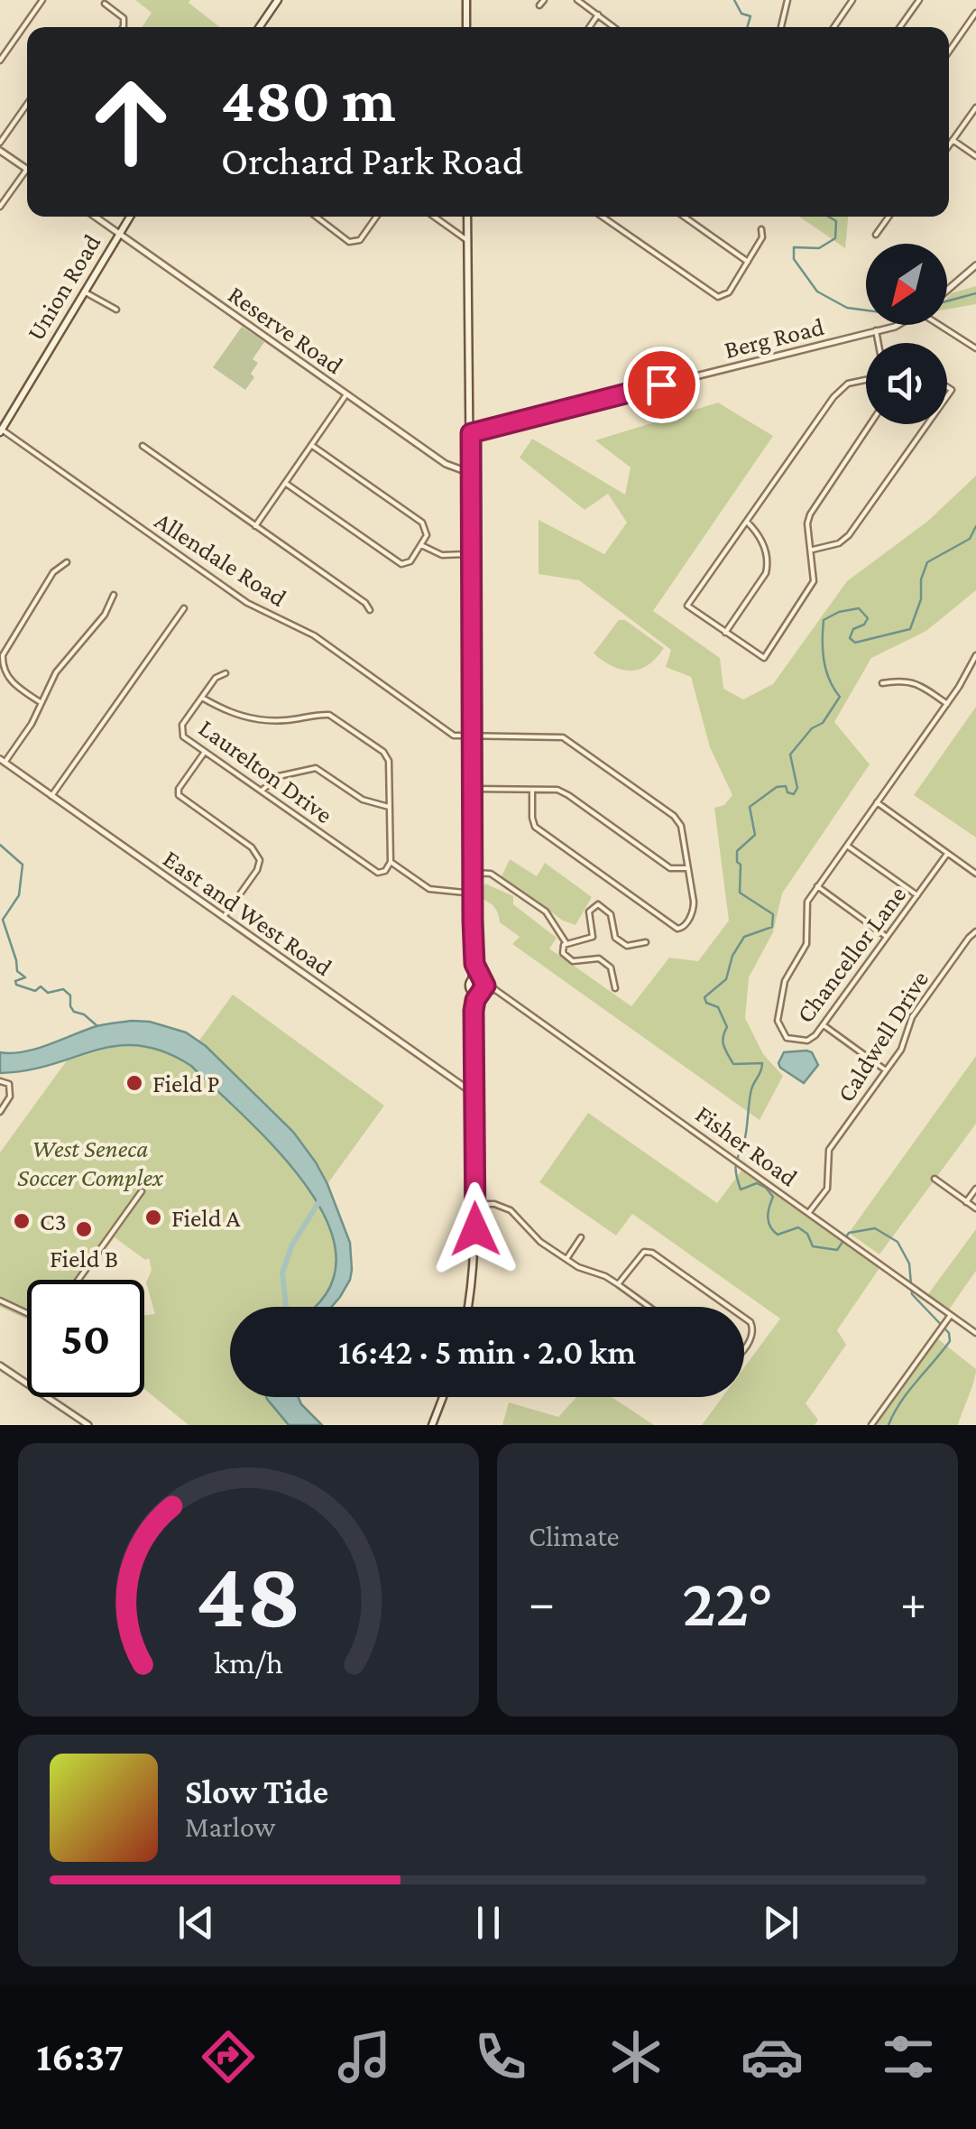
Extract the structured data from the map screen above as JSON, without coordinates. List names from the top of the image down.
{
  "streets": {
    "main road": ["Union Road"],
    "street": [
      "Reserve Road",
      "Berg Road",
      "Allendale Road",
      "Laurelton Drive",
      "East and West Road",
      "Chancellor Lane",
      "Caldwell Drive",
      "Fisher Road"
    ]
  },
  "crossings": [
    ["Union Road", "Reserve Road"],
    ["Union Road", "Allendale Road"],
    ["Caldwell Drive", "Fisher Road"]
  ],
  "parks": ["West Seneca Soccer Complex"],
  "places": [
    "Field P",
    "Field A",
    "C3",
    "Field B"
  ],
  "north": "bottom left",
  "page": {
    "turn": ["480 m", "Orchard Park Road"],
    "limit": "50",
    "trip": "16:42 · 5 min · 2.0 km",
    "tile": "Climate",
    "heat": ["−", "22°", "+"],
    "song": ["Slow Tide", "Marlow"],
    "tabs": "16:37",
    "gauge": ["48", "km/h"]
  }
}
